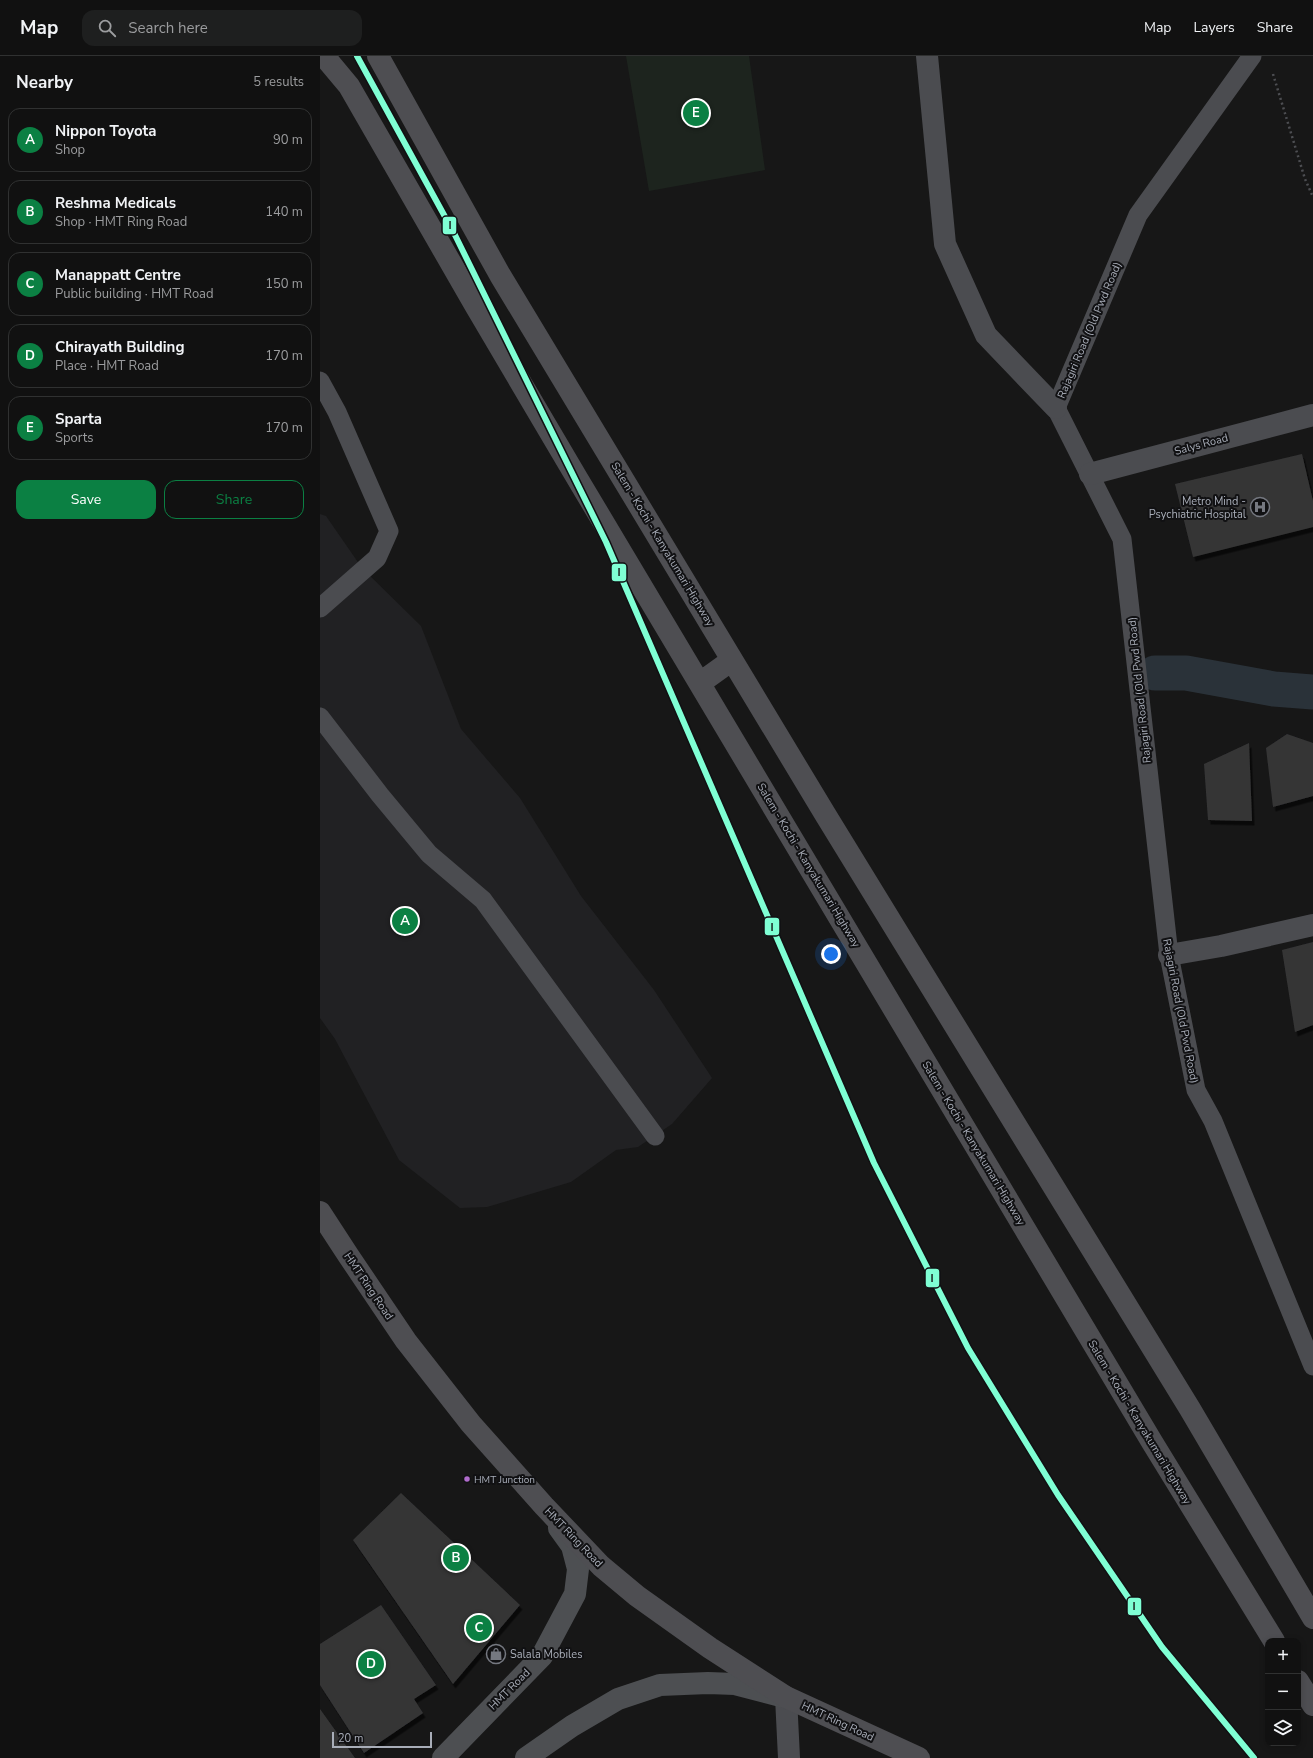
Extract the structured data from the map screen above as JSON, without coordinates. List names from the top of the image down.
{
  "streets": {
    "highway": ["Salem - Kochi - Kanyakumari Highway", "HMT Ring Road"],
    "main road": ["HMT Road"],
    "street": ["Salys Road"],
    "lane": ["Rajagiri Road (Old Pwd Road)"]
  },
  "crossings": [
    ["Rajagiri Road (Old Pwd Road)", "Salys Road"],
    ["HMT Ring Road", "HMT Road"]
  ],
  "places": {
    "hospital": ["Metro Mind - Psychiatric Hospital"],
    "other": ["HMT Junction"],
    "shop": ["Salala Mobiles"]
  },
  "lines": ["transit line I"],
  "scale_bar": "20 m",
  "page": {
    "header": "Map",
    "search": "Search here",
    "nav": ["Map", "Layers", "Share"],
    "heading": ["Nearby", "5 results"],
    "pins": [
      "E",
      "A",
      "B",
      "C",
      "D"
    ],
    "list": [
      {
        "mark": "A",
        "name": "Nippon Toyota",
        "note": "Shop",
        "value": "90 m"
      },
      {
        "mark": "B",
        "name": "Reshma Medicals",
        "note": "Shop · HMT Ring Road",
        "value": "140 m"
      },
      {
        "mark": "C",
        "name": "Manappatt Centre",
        "note": "Public building · HMT Road",
        "value": "150 m"
      },
      {
        "mark": "D",
        "name": "Chirayath Building",
        "note": "Place · HMT Road",
        "value": "170 m"
      },
      {
        "mark": "E",
        "name": "Sparta",
        "note": "Sports",
        "value": "170 m"
      }
    ],
    "buttons": ["Save", "Share"],
    "map_buttons": ["+", "−"],
    "scale": "20 m"
  }
}
